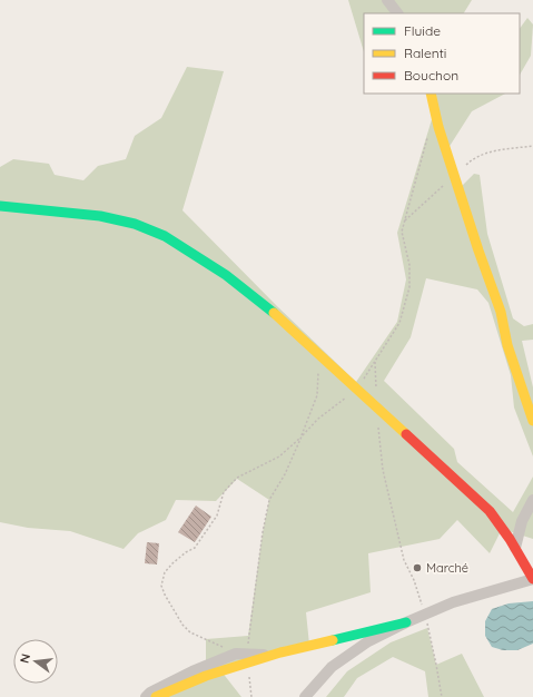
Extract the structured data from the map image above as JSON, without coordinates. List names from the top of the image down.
{
  "places": ["Marché"],
  "legend": ["Fluide", "Ralenti", "Bouchon"],
  "north": "left"
}
